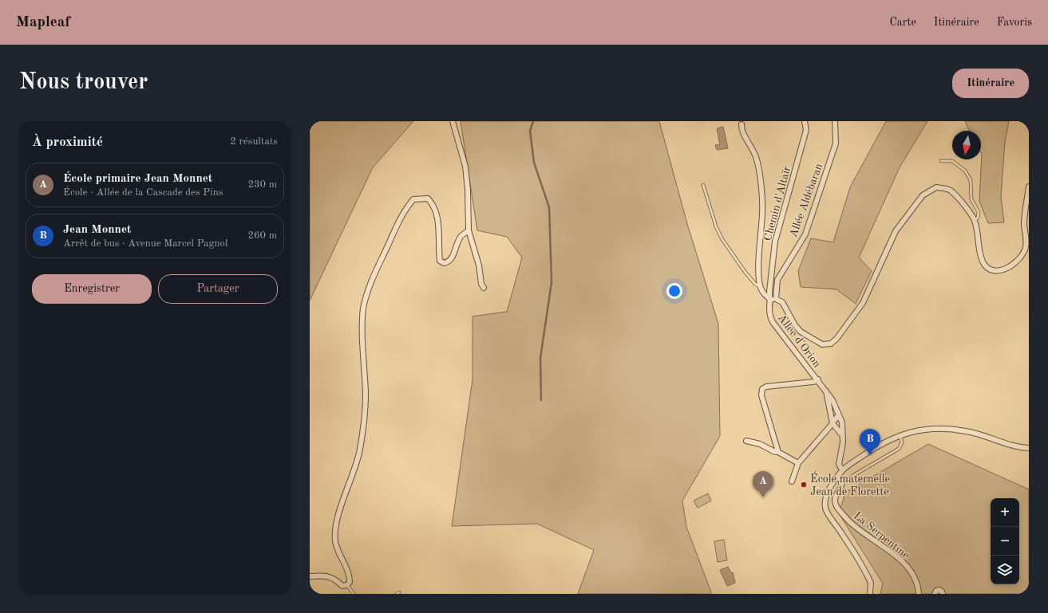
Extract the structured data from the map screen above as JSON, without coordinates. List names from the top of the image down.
{
  "streets": {
    "street": [
      "Allée Aldébaran",
      "Chemin d'Altaïr",
      "Allée d'Orion",
      "La Serpentine"
    ]
  },
  "crossings": [
    ["Allée Aldébaran", "Chemin d'Altaïr"],
    ["Allée Aldébaran", "Allée d'Orion"],
    ["Chemin d'Altaïr", "Allée d'Orion"]
  ],
  "places": ["École maternelle Jean de Florette"],
  "north": "bottom",
  "page": {
    "header": "Mapleaf",
    "nav": ["Carte", "Itinéraire", "Favoris"],
    "buttons": [
      "Itinéraire",
      ["Enregistrer", "Partager"]
    ],
    "title": "Nous trouver",
    "heading": ["À proximité", "2 résultats"],
    "list": [
      {
        "mark": "A",
        "name": "École primaire Jean Monnet",
        "note": "École · Allée de la Cascade des Pins",
        "value": "230 m"
      },
      {
        "mark": "B",
        "name": "Jean Monnet",
        "note": "Arrêt de bus · Avenue Marcel Pagnol",
        "value": "260 m"
      }
    ],
    "pins": ["B", "A"],
    "map_buttons": ["+", "−"]
  }
}
